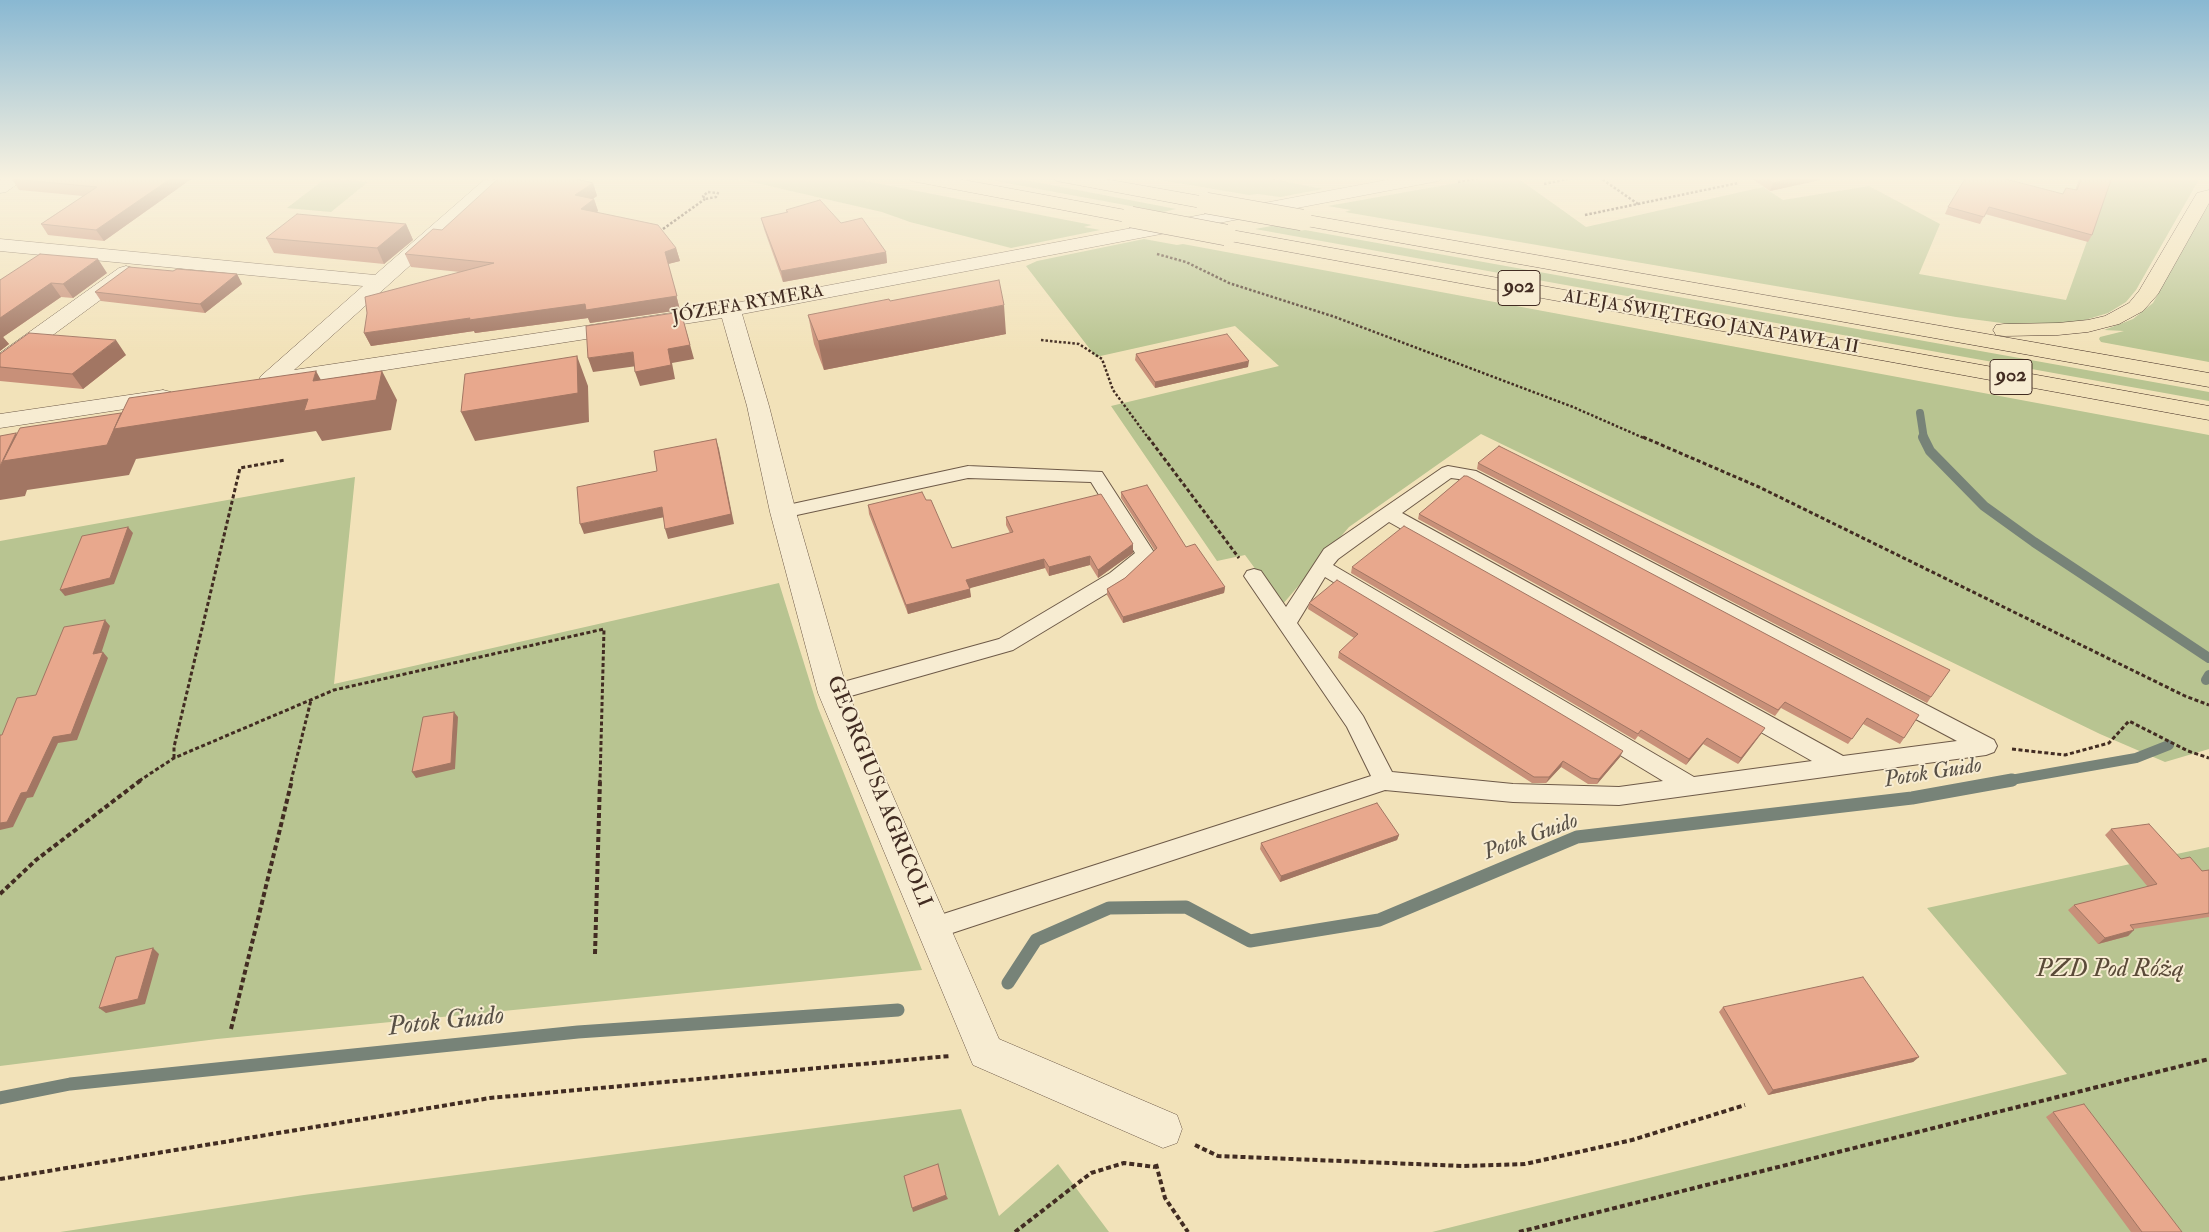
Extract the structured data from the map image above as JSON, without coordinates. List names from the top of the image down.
{
  "streets": {
    "main road": ["902", "ALEJA ŚWIĘTEGO JANA PAWŁA II"],
    "street": ["JÓZEFA RYMERA", "GEORGIUSA AGRICOLI"]
  },
  "crossings": [
    ["JÓZEFA RYMERA", "GEORGIUSA AGRICOLI"]
  ],
  "water": ["Potok Guido"],
  "parks": ["PZD Pod Różą"]
}
